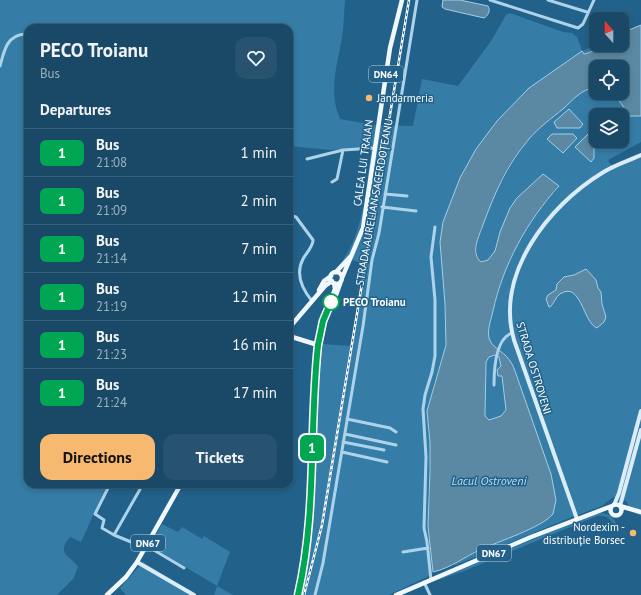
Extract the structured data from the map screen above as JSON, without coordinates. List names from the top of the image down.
{
  "streets": {
    "main road": ["DN64", "CALEA LUI TRAIAN", "DN67"],
    "street": ["STRADA AURELIAN SACERDOȚEANU", "STRADA OSTROVENI"]
  },
  "crossings": [
    ["STRADA OSTROVENI", "DN67"]
  ],
  "water": ["Lacul Ostroveni"],
  "places": ["Jandarmeria", "PECO Troianu", "Nordexim - distribuție Borsec"],
  "lines": ["bus line 1"],
  "north": "top",
  "page": {
    "on_map": "1",
    "heading": [
      ["PECO Troianu", "Bus"],
      "Departures"
    ],
    "list": [
      {
        "mark": "1",
        "name": "Bus",
        "note": "21:08",
        "value": "1 min"
      },
      {
        "mark": "1",
        "name": "Bus",
        "note": "21:09",
        "value": "2 min"
      },
      {
        "mark": "1",
        "name": "Bus",
        "note": "21:14",
        "value": "7 min"
      },
      {
        "mark": "1",
        "name": "Bus",
        "note": "21:19",
        "value": "12 min"
      },
      {
        "mark": "1",
        "name": "Bus",
        "note": "21:23",
        "value": "16 min"
      },
      {
        "mark": "1",
        "name": "Bus",
        "note": "21:24",
        "value": "17 min"
      }
    ],
    "buttons": ["Directions", "Tickets"]
  }
}
